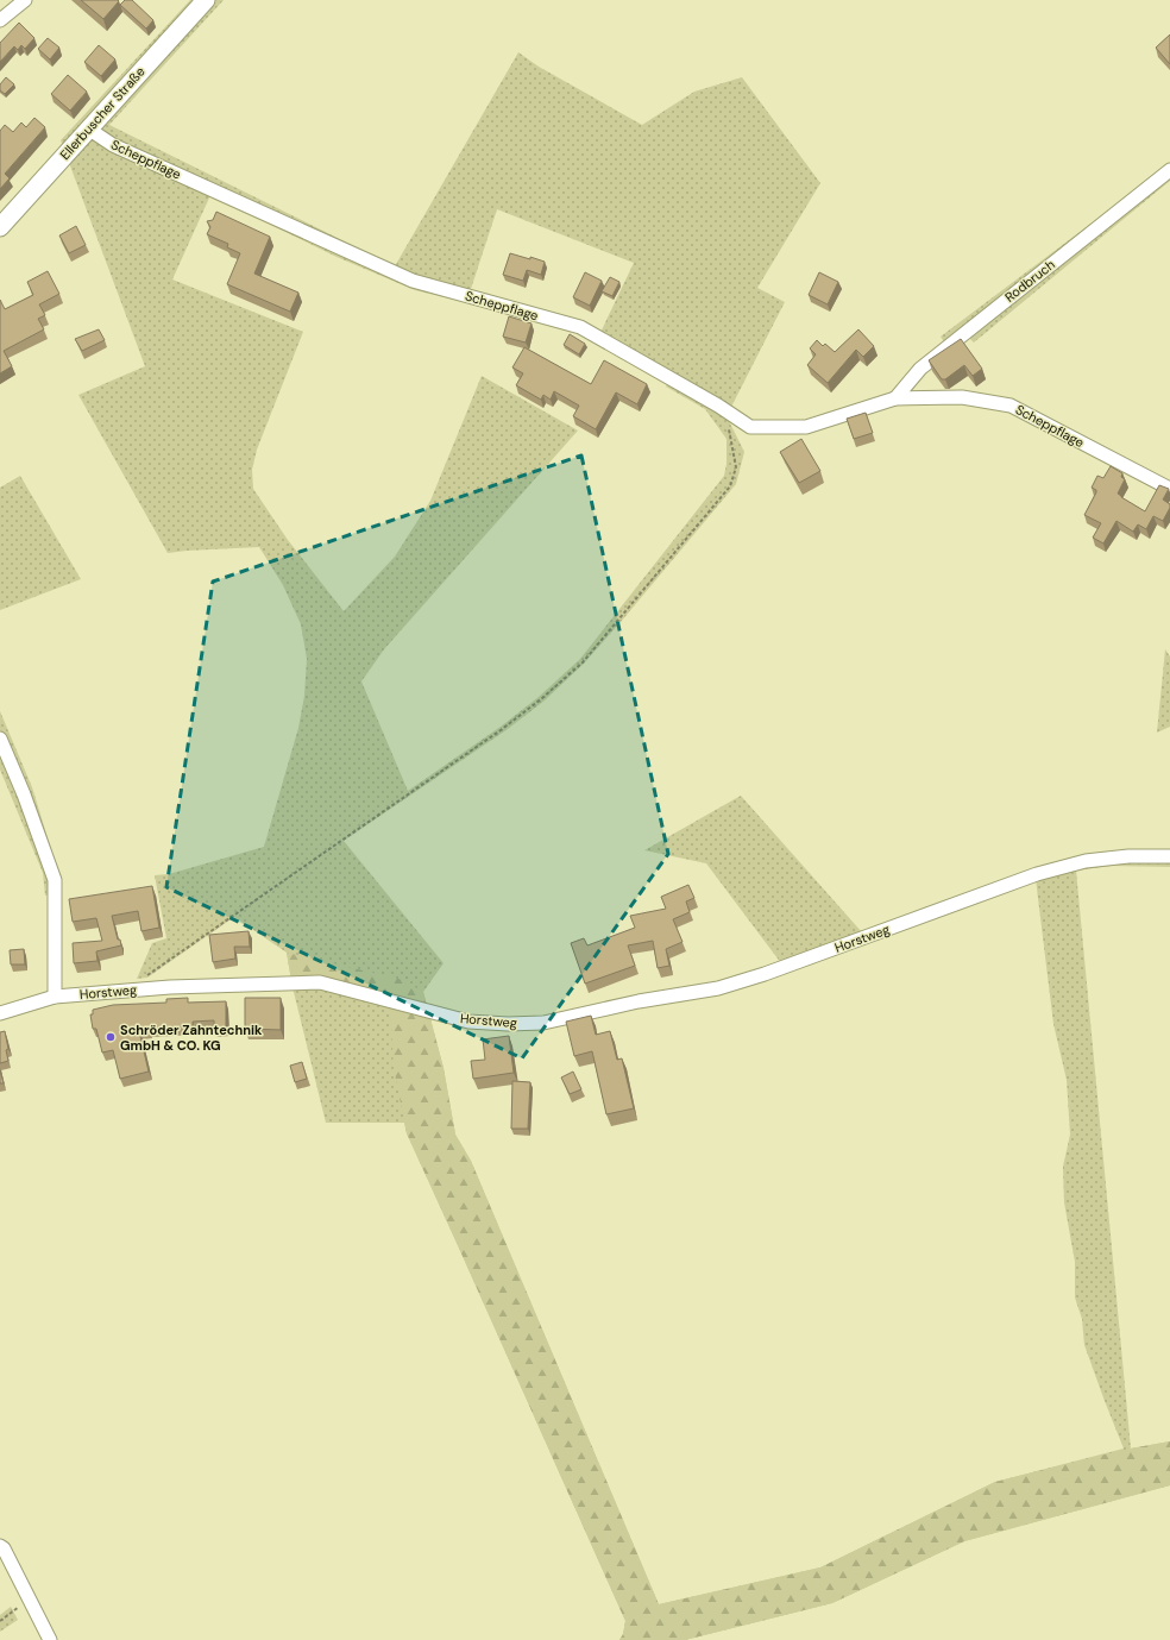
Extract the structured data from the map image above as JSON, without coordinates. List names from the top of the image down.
{
  "streets": {
    "main road": ["Ellerbuscher Straße"],
    "street": ["Scheppflage", "Rodbruch", "Horstweg"]
  },
  "crossings": [
    ["Ellerbuscher Straße", "Scheppflage"],
    ["Scheppflage", "Rodbruch"]
  ],
  "places": ["Schröder Zahntechnik GmbH & CO. KG"]
}
